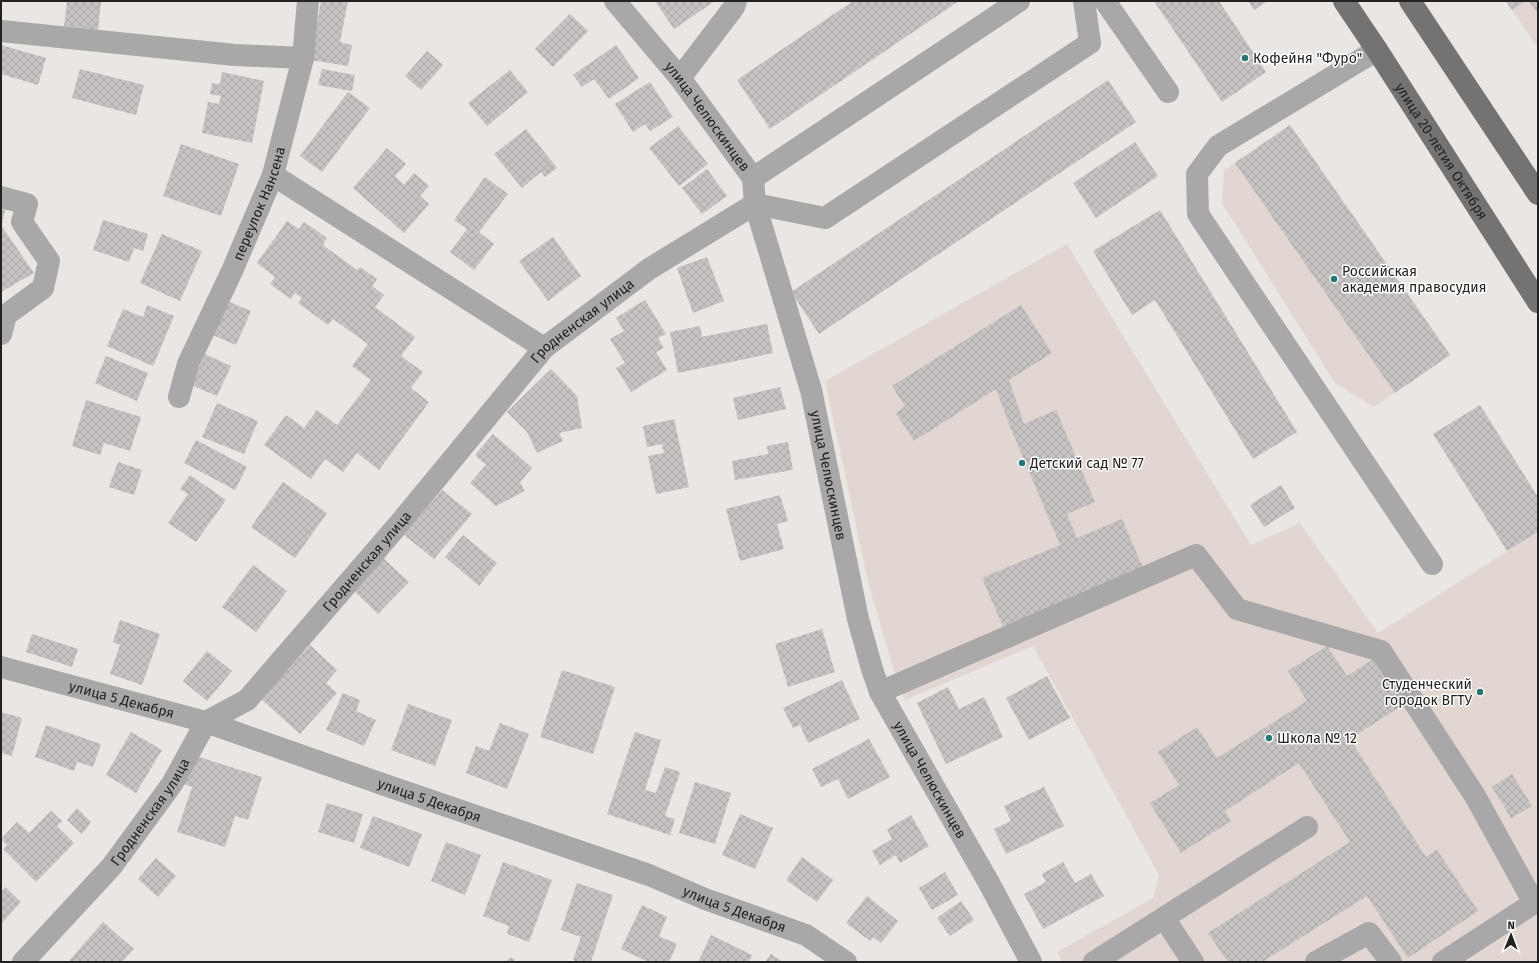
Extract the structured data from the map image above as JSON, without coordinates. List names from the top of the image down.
{
  "streets": {
    "main road": ["улица 20-летия Октября"],
    "street": [
      "улица Челюскинцев",
      "переулок Нансена",
      "Гродненская улица",
      "улица 5 Декабря"
    ]
  },
  "crossings": [
    ["улица Челюскинцев", "Гродненская улица"],
    ["Гродненская улица", "улица 5 Декабря"]
  ],
  "places": [
    "Кофейня \"Фуро\"",
    "Российская академия правосудия",
    "Детский сад № 77",
    "Студенческий городок ВГТУ",
    "Школа № 12"
  ],
  "north": "top"
}
